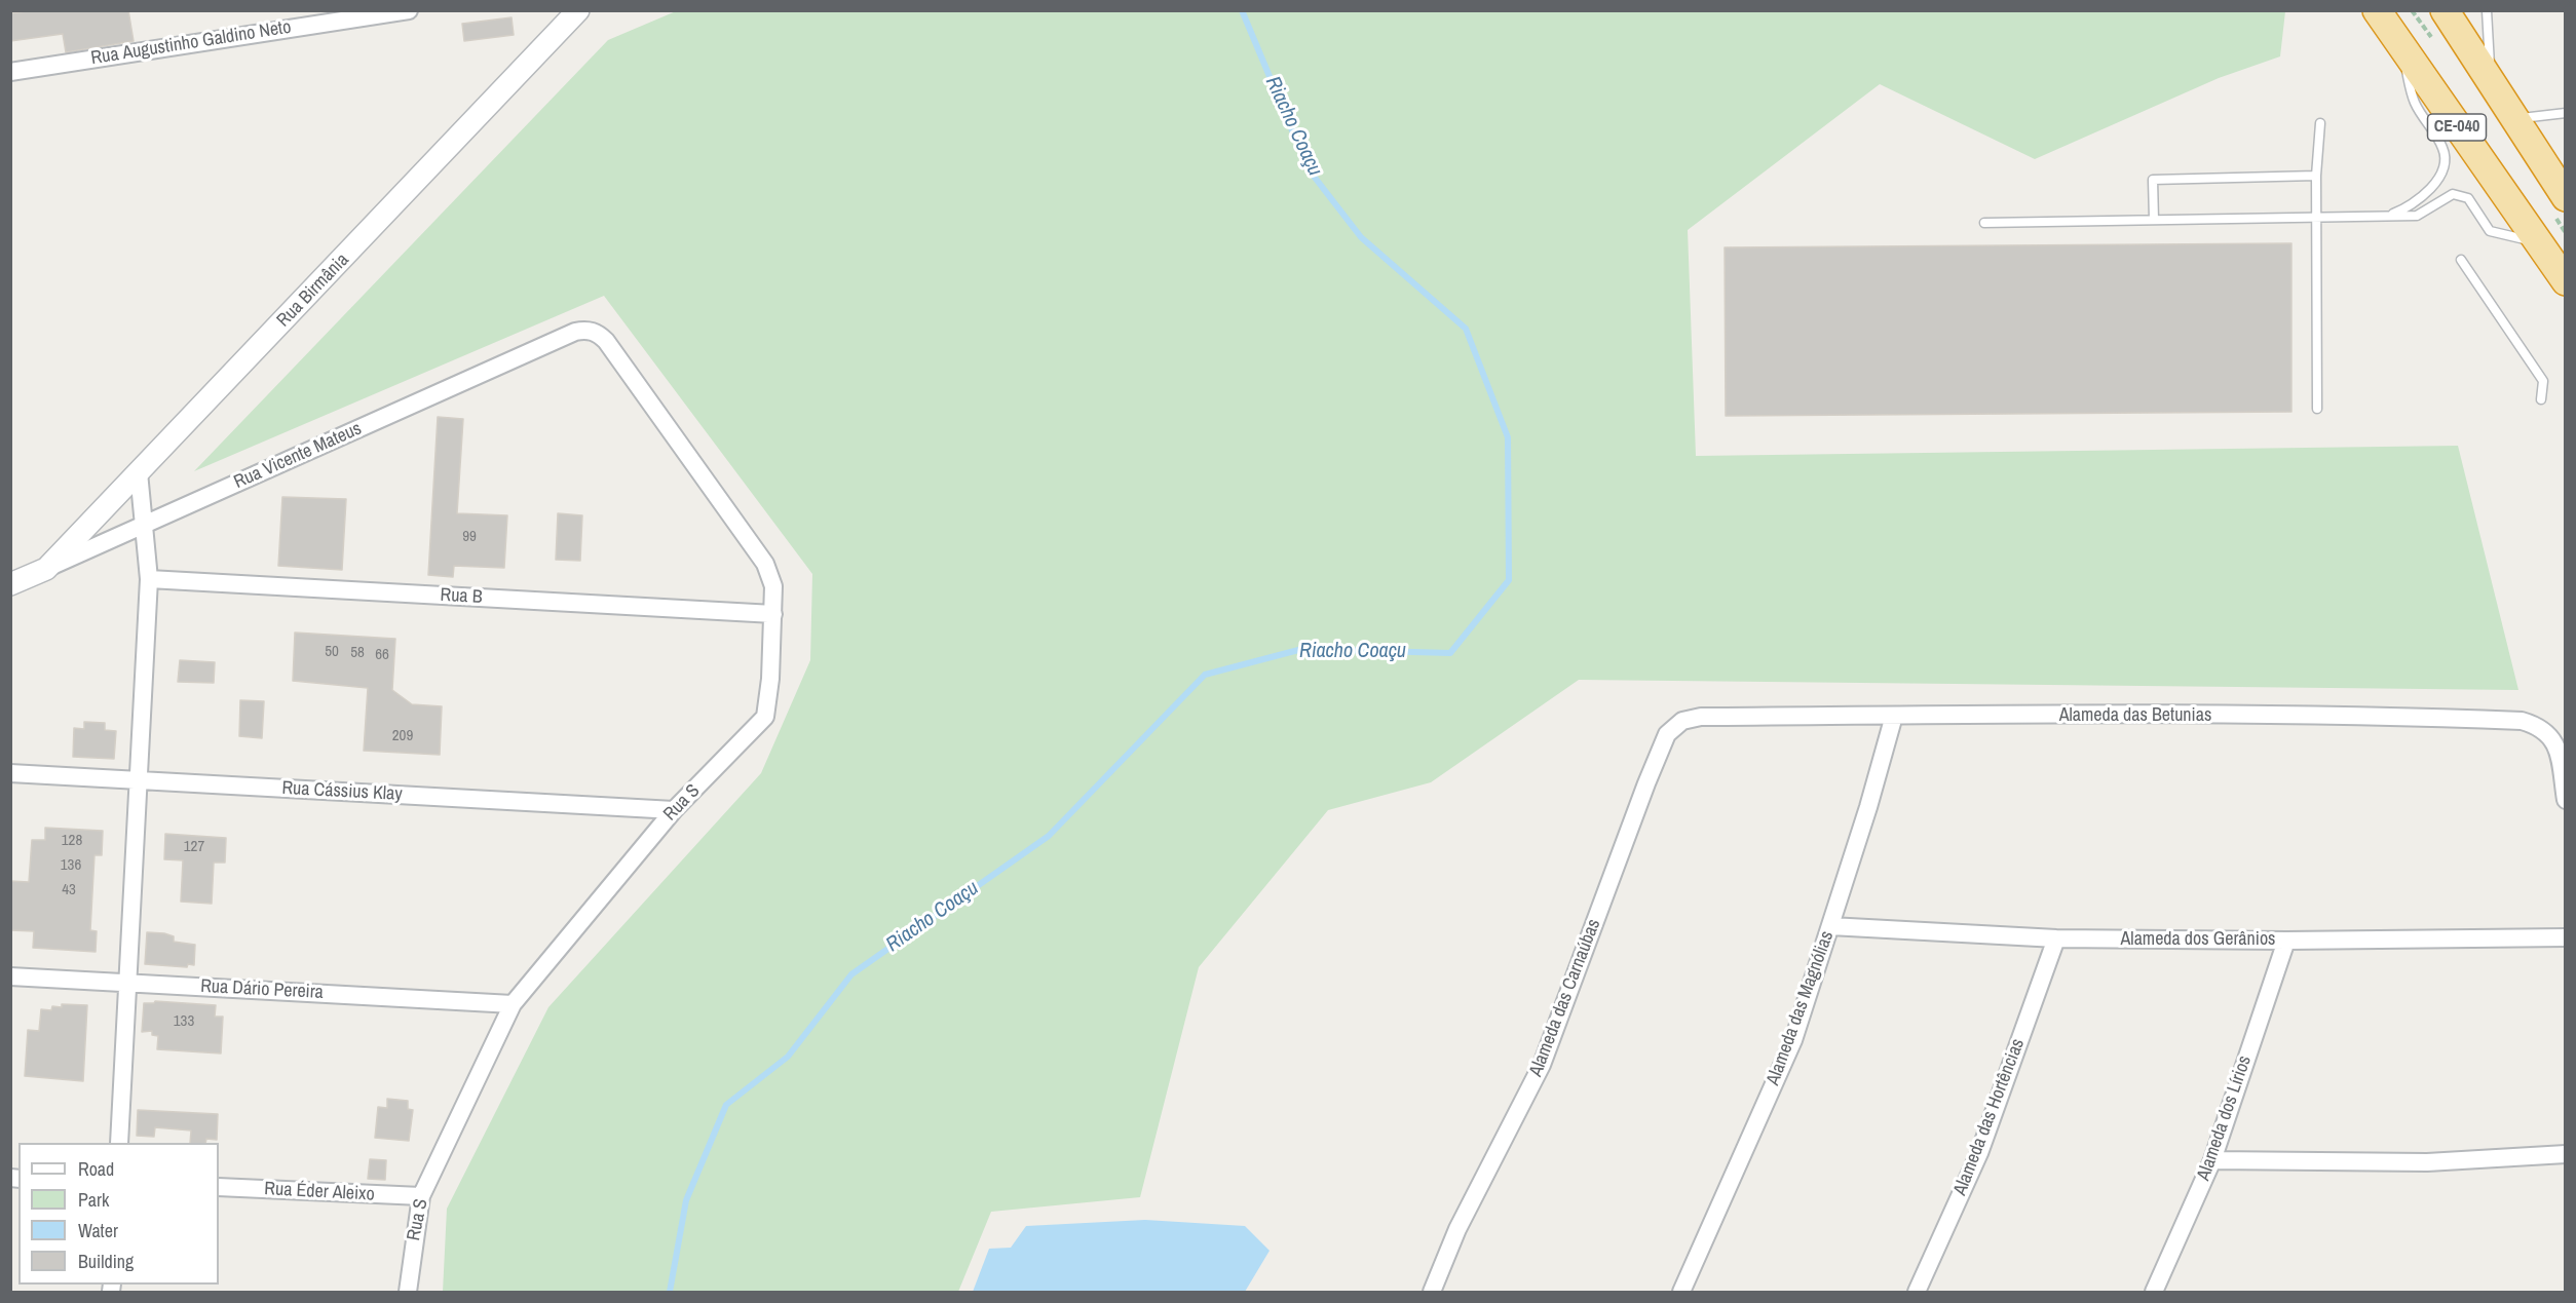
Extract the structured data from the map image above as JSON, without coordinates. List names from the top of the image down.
{
  "streets": {
    "highway": ["CE-040"],
    "street": [
      "Rua Augustinho Galdino Neto",
      "Rua Birmânia",
      "Rua Vicente Mateus",
      "Rua B",
      "Alameda das Betunias",
      "Rua Cássius Klay",
      "Rua S",
      "Alameda dos Gerânios",
      "Rua Dário Pereira",
      "Alameda das Carnaúbas",
      "Alameda das Magnólias",
      "Alameda das Hortências",
      "Alameda dos Lírios",
      "Rua Éder Aleixo"
    ]
  },
  "crossings": [
    ["Rua Birmânia", "Rua Vicente Mateus"],
    ["Rua Vicente Mateus", "Rua S"],
    ["Rua B", "Rua S"],
    ["Alameda das Betunias", "Alameda das Carnaúbas"],
    ["Alameda das Betunias", "Alameda das Magnólias"],
    ["Rua Cássius Klay", "Rua S"],
    ["Rua S", "Rua Dário Pereira"],
    ["Rua S", "Rua Éder Aleixo"],
    ["Alameda dos Gerânios", "Alameda das Magnólias"],
    ["Alameda dos Gerânios", "Alameda das Hortências"],
    ["Alameda dos Gerânios", "Alameda dos Lírios"]
  ],
  "water": ["Riacho Coaçu"],
  "house_numbers": [
    "99",
    "50",
    "58",
    "66",
    "209",
    "128",
    "127",
    "136",
    "43",
    "133"
  ],
  "legend": [
    "Road",
    "Park",
    "Water",
    "Building"
  ]
}
